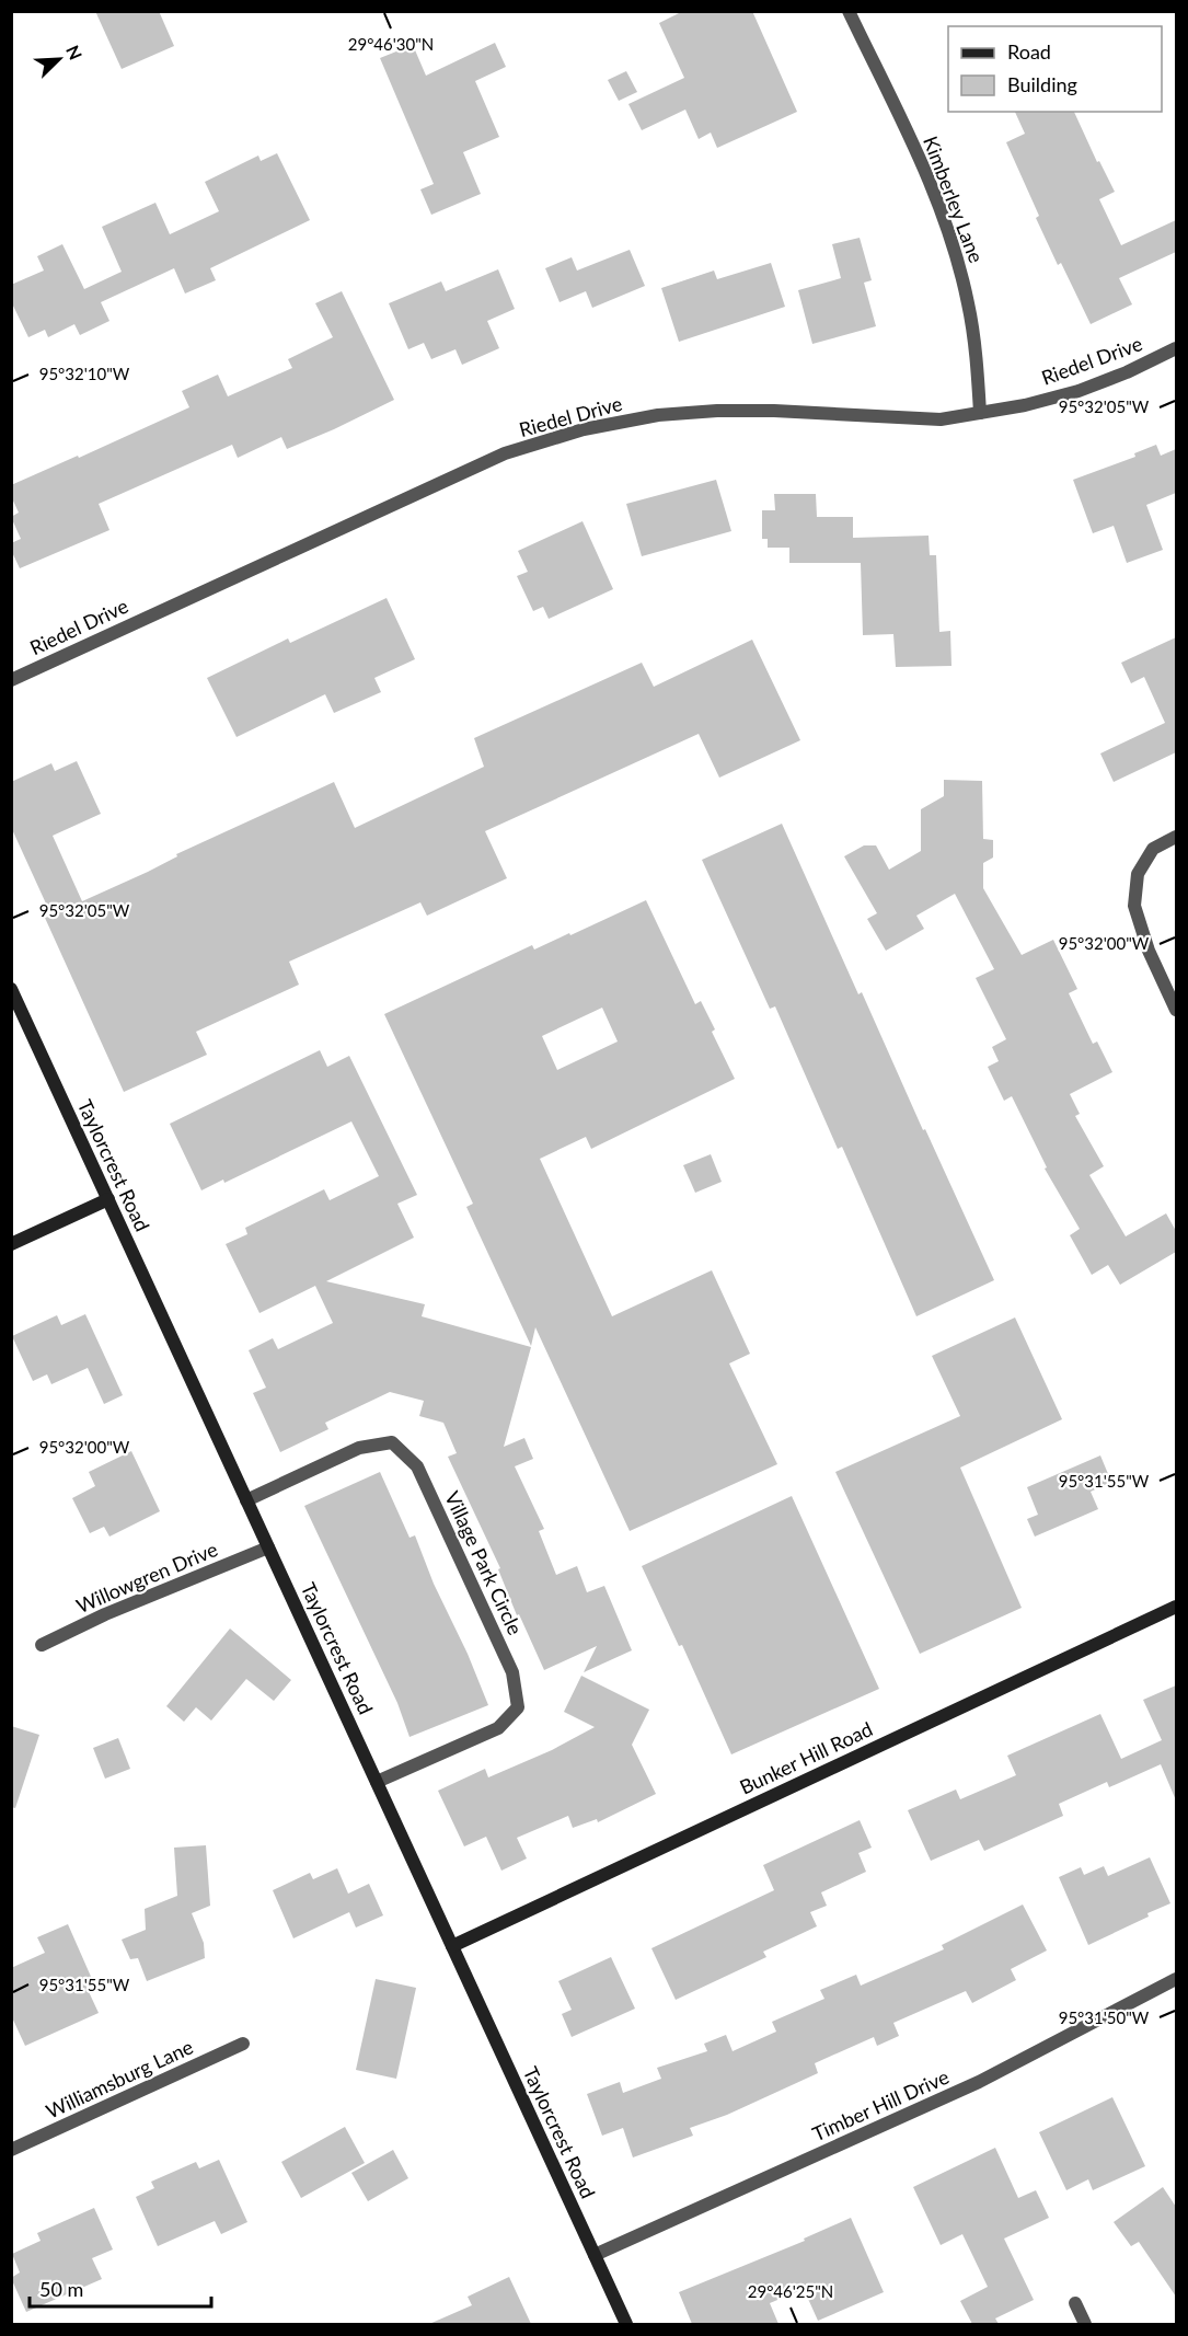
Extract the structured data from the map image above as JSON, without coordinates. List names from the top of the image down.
{
  "streets": {
    "street": [
      "Kimberley Lane",
      "Riedel Drive",
      "Taylorcrest Road",
      "Village Park Circle",
      "Willowgren Drive",
      "Bunker Hill Road",
      "Williamsburg Lane",
      "Timber Hill Drive"
    ]
  },
  "crossings": [
    ["Kimberley Lane", "Riedel Drive"],
    ["Taylorcrest Road", "Village Park Circle"],
    ["Taylorcrest Road", "Willowgren Drive"],
    ["Taylorcrest Road", "Bunker Hill Road"],
    ["Taylorcrest Road", "Timber Hill Drive"]
  ],
  "legend": ["Road", "Building"],
  "scale_bar": "50 m",
  "north": "top right",
  "coordinates": [
    "29°46'30\"N",
    "95°32'10\"W",
    "95°32'05\"W",
    "95°32'00\"W",
    "95°31'55\"W",
    "95°31'50\"W",
    "29°46'25\"N"
  ]
}
